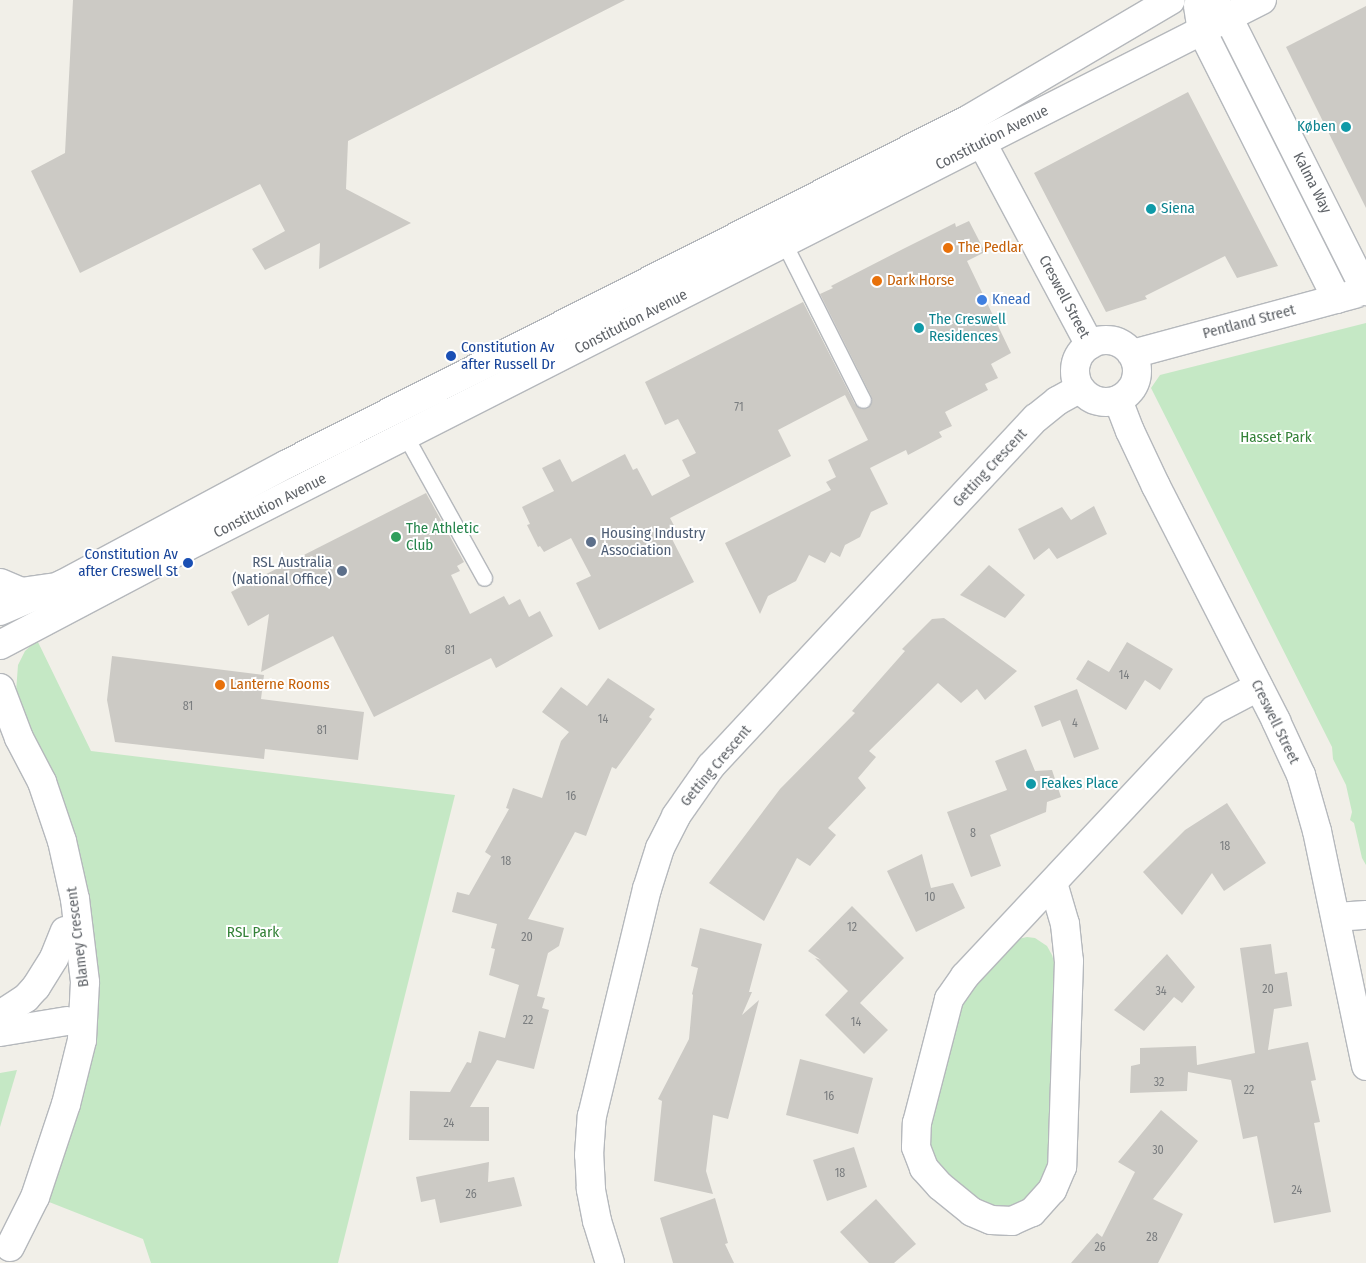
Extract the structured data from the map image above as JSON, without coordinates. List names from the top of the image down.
{
  "streets": {
    "street": [
      "Constitution Avenue",
      "Kalma Way",
      "Creswell Street",
      "Pentland Street",
      "Getting Crescent",
      "Blamey Crescent"
    ]
  },
  "crossings": [
    ["Constitution Avenue", "Kalma Way"],
    ["Constitution Avenue", "Creswell Street"],
    ["Kalma Way", "Pentland Street"],
    ["Creswell Street", "Pentland Street"],
    ["Creswell Street", "Getting Crescent"],
    ["Pentland Street", "Getting Crescent"]
  ],
  "parks": ["Hasset Park", "RSL Park"],
  "places": [
    "Køben",
    "Siena",
    "The Pedlar",
    "Dark Horse",
    "Knead",
    "The Creswell Residences",
    "Constitution Av after Russell Dr",
    "The Athletic Club",
    "Housing Industry Association",
    "Constitution Av after Creswell St",
    "RSL Australia (National Office)",
    "Lanterne Rooms",
    "Feakes Place"
  ],
  "house_numbers": [
    "71",
    "81",
    "14",
    "81",
    "14",
    "4",
    "81",
    "16",
    "8",
    "18",
    "18",
    "10",
    "12",
    "20",
    "20",
    "34",
    "22",
    "14",
    "32",
    "22",
    "16",
    "24",
    "30",
    "18",
    "24",
    "26",
    "28",
    "26"
  ]
}
